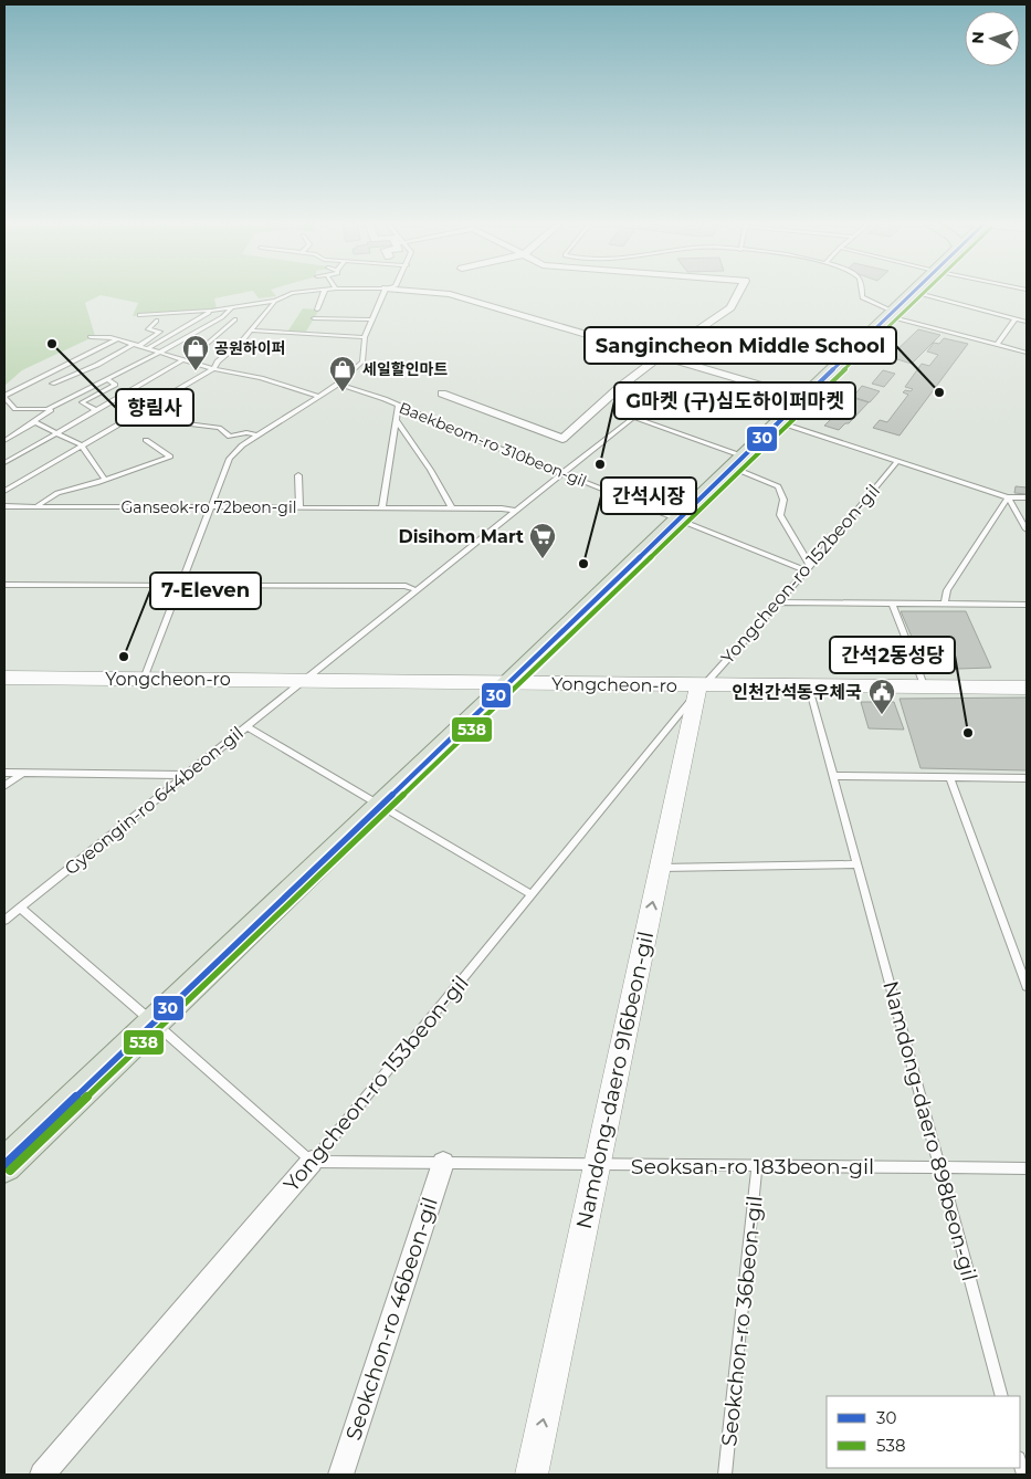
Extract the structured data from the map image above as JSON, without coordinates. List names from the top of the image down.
{
  "streets": {
    "street": [
      "Yongcheon-ro",
      "Namdong-daero 916beon-gil",
      "Yongcheon-ro 153beon-gil",
      "Seokchon-ro 46beon-gil"
    ],
    "lane": [
      "Baekbeom-ro 310beon-gil",
      "Ganseok-ro 72beon-gil",
      "Yongcheon-ro 152beon-gil",
      "Gyeongin-ro 644beon-gil",
      "Namdong-daero 898beon-gil",
      "Seoksan-ro 183beon-gil",
      "Seokchon-ro 36beon-gil"
    ]
  },
  "crossings": [
    ["Baekbeom-ro 310beon-gil", "Yongcheon-ro 152beon-gil"],
    ["Baekbeom-ro 310beon-gil", "Gyeongin-ro 644beon-gil"],
    ["Ganseok-ro 72beon-gil", "Gyeongin-ro 644beon-gil"],
    ["Yongcheon-ro 152beon-gil", "Yongcheon-ro"],
    ["Yongcheon-ro 152beon-gil", "Namdong-daero 916beon-gil"],
    ["Yongcheon-ro 152beon-gil", "Yongcheon-ro 153beon-gil"],
    ["Yongcheon-ro", "Gyeongin-ro 644beon-gil"],
    ["Yongcheon-ro", "Namdong-daero 916beon-gil"],
    ["Yongcheon-ro", "Yongcheon-ro 153beon-gil"],
    ["Yongcheon-ro", "Namdong-daero 898beon-gil"],
    ["Namdong-daero 916beon-gil", "Yongcheon-ro 153beon-gil"],
    ["Namdong-daero 916beon-gil", "Seoksan-ro 183beon-gil"],
    ["Yongcheon-ro 153beon-gil", "Seoksan-ro 183beon-gil"],
    ["Namdong-daero 898beon-gil", "Seoksan-ro 183beon-gil"],
    ["Seoksan-ro 183beon-gil", "Seokchon-ro 46beon-gil"],
    ["Seoksan-ro 183beon-gil", "Seokchon-ro 36beon-gil"]
  ],
  "one_way": ["Namdong-daero 916beon-gil"],
  "places": {
    "other": [
      "향림사",
      "Sangincheon Middle School",
      "G마켓 (구)심도하이퍼마켓",
      "간석시장",
      "7-Eleven",
      "간석2동성당"
    ],
    "shop": ["공원하이퍼", "세일할인마트"],
    "supermarket": ["Disihom Mart"],
    "public building": ["인천간석동우체국"]
  },
  "lines": ["transit line 30", "transit line 538"],
  "legend": ["30", "538"],
  "north": "left"
}
